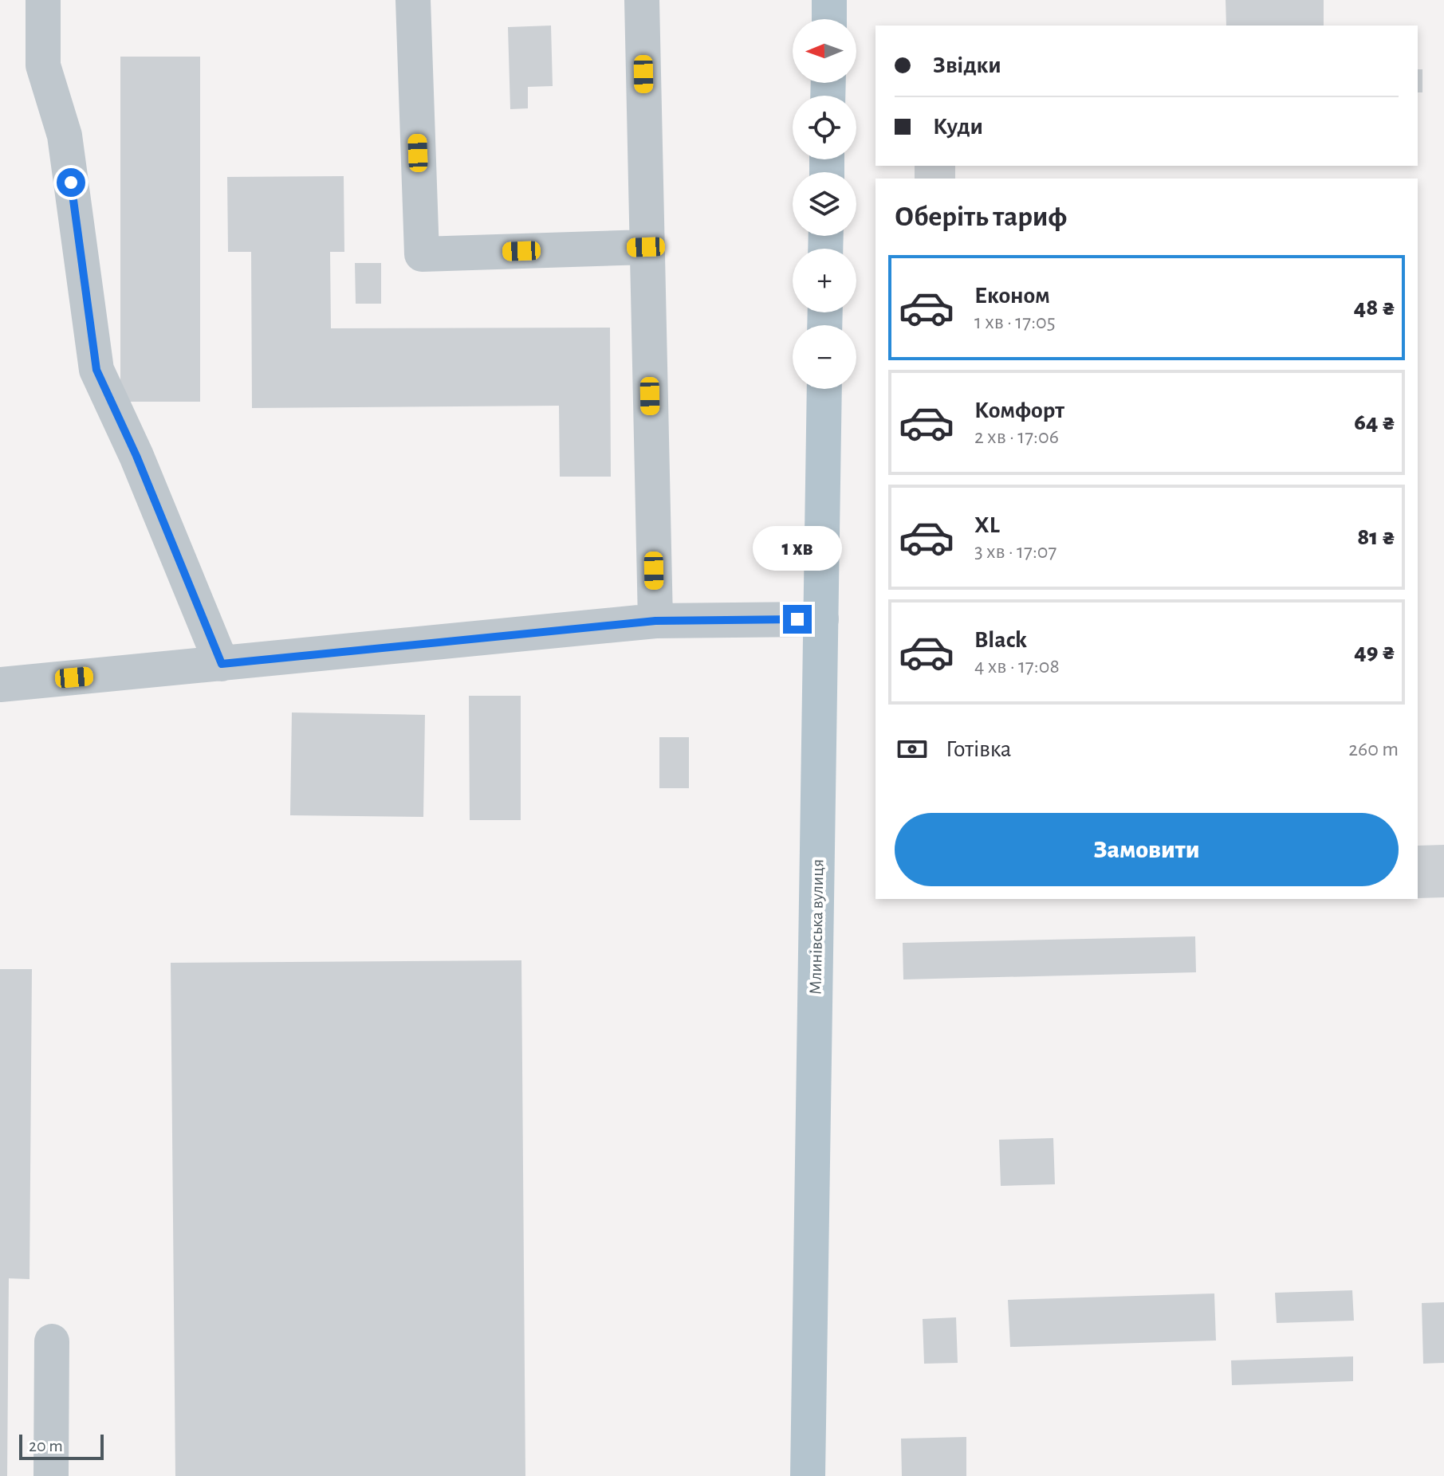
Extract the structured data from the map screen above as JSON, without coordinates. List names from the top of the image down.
{
  "streets": {
    "main road": ["Млинівська вулиця"]
  },
  "scale_bar": "20 m",
  "north": "left",
  "page": {
    "map_buttons": ["+", "−"],
    "banner": ["Звідки", "Куди"],
    "heading": "Оберіть тариф",
    "list": [
      {
        "name": "Економ",
        "note": "1 хв · 17:05",
        "value": "48 ₴"
      },
      {
        "name": "Комфорт",
        "note": "2 хв · 17:06",
        "value": "64 ₴"
      },
      {
        "name": "XL",
        "note": "3 хв · 17:07",
        "value": "81 ₴"
      },
      {
        "name": "Black",
        "note": "4 хв · 17:08",
        "value": "49 ₴"
      }
    ],
    "bubble": "1 хв",
    "pay": ["Готівка", "260 m"],
    "buttons": "Замовити",
    "scale": "20 m"
  }
}
